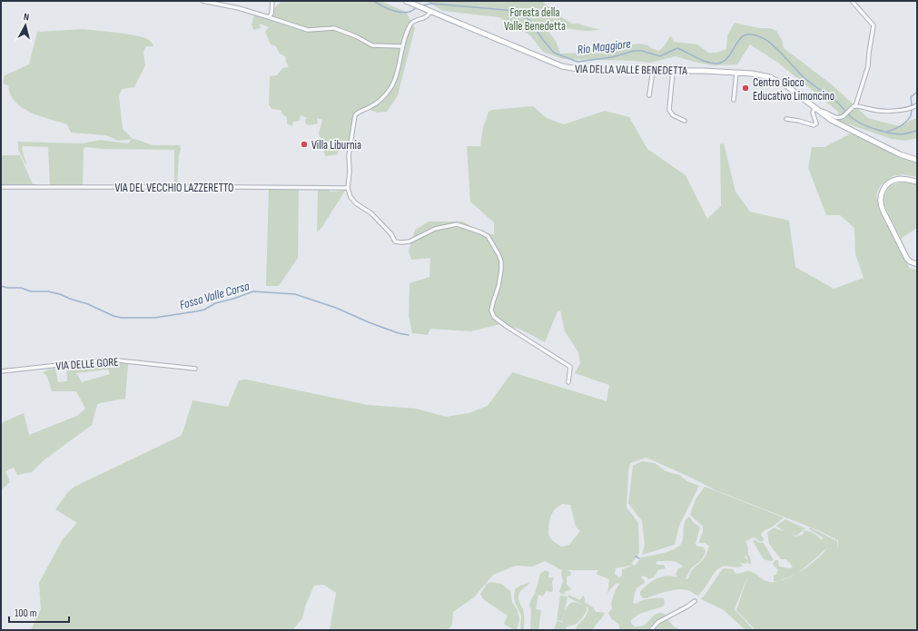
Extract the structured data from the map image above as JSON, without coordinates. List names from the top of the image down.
{
  "streets": {
    "main road": ["VIA DELLA VALLE BENEDETTA"],
    "street": ["VIA DEL VECCHIO LAZZERETTO", "VIA DELLE GORE"]
  },
  "water": ["Rio Maggiore", "Fosso Valle Corsa"],
  "parks": ["Foresta della Valle Benedetta"],
  "places": ["Centro Gioco Educativo Limoncino", "Villa Liburnia"],
  "scale_bar": "100 m",
  "north": "top"
}
